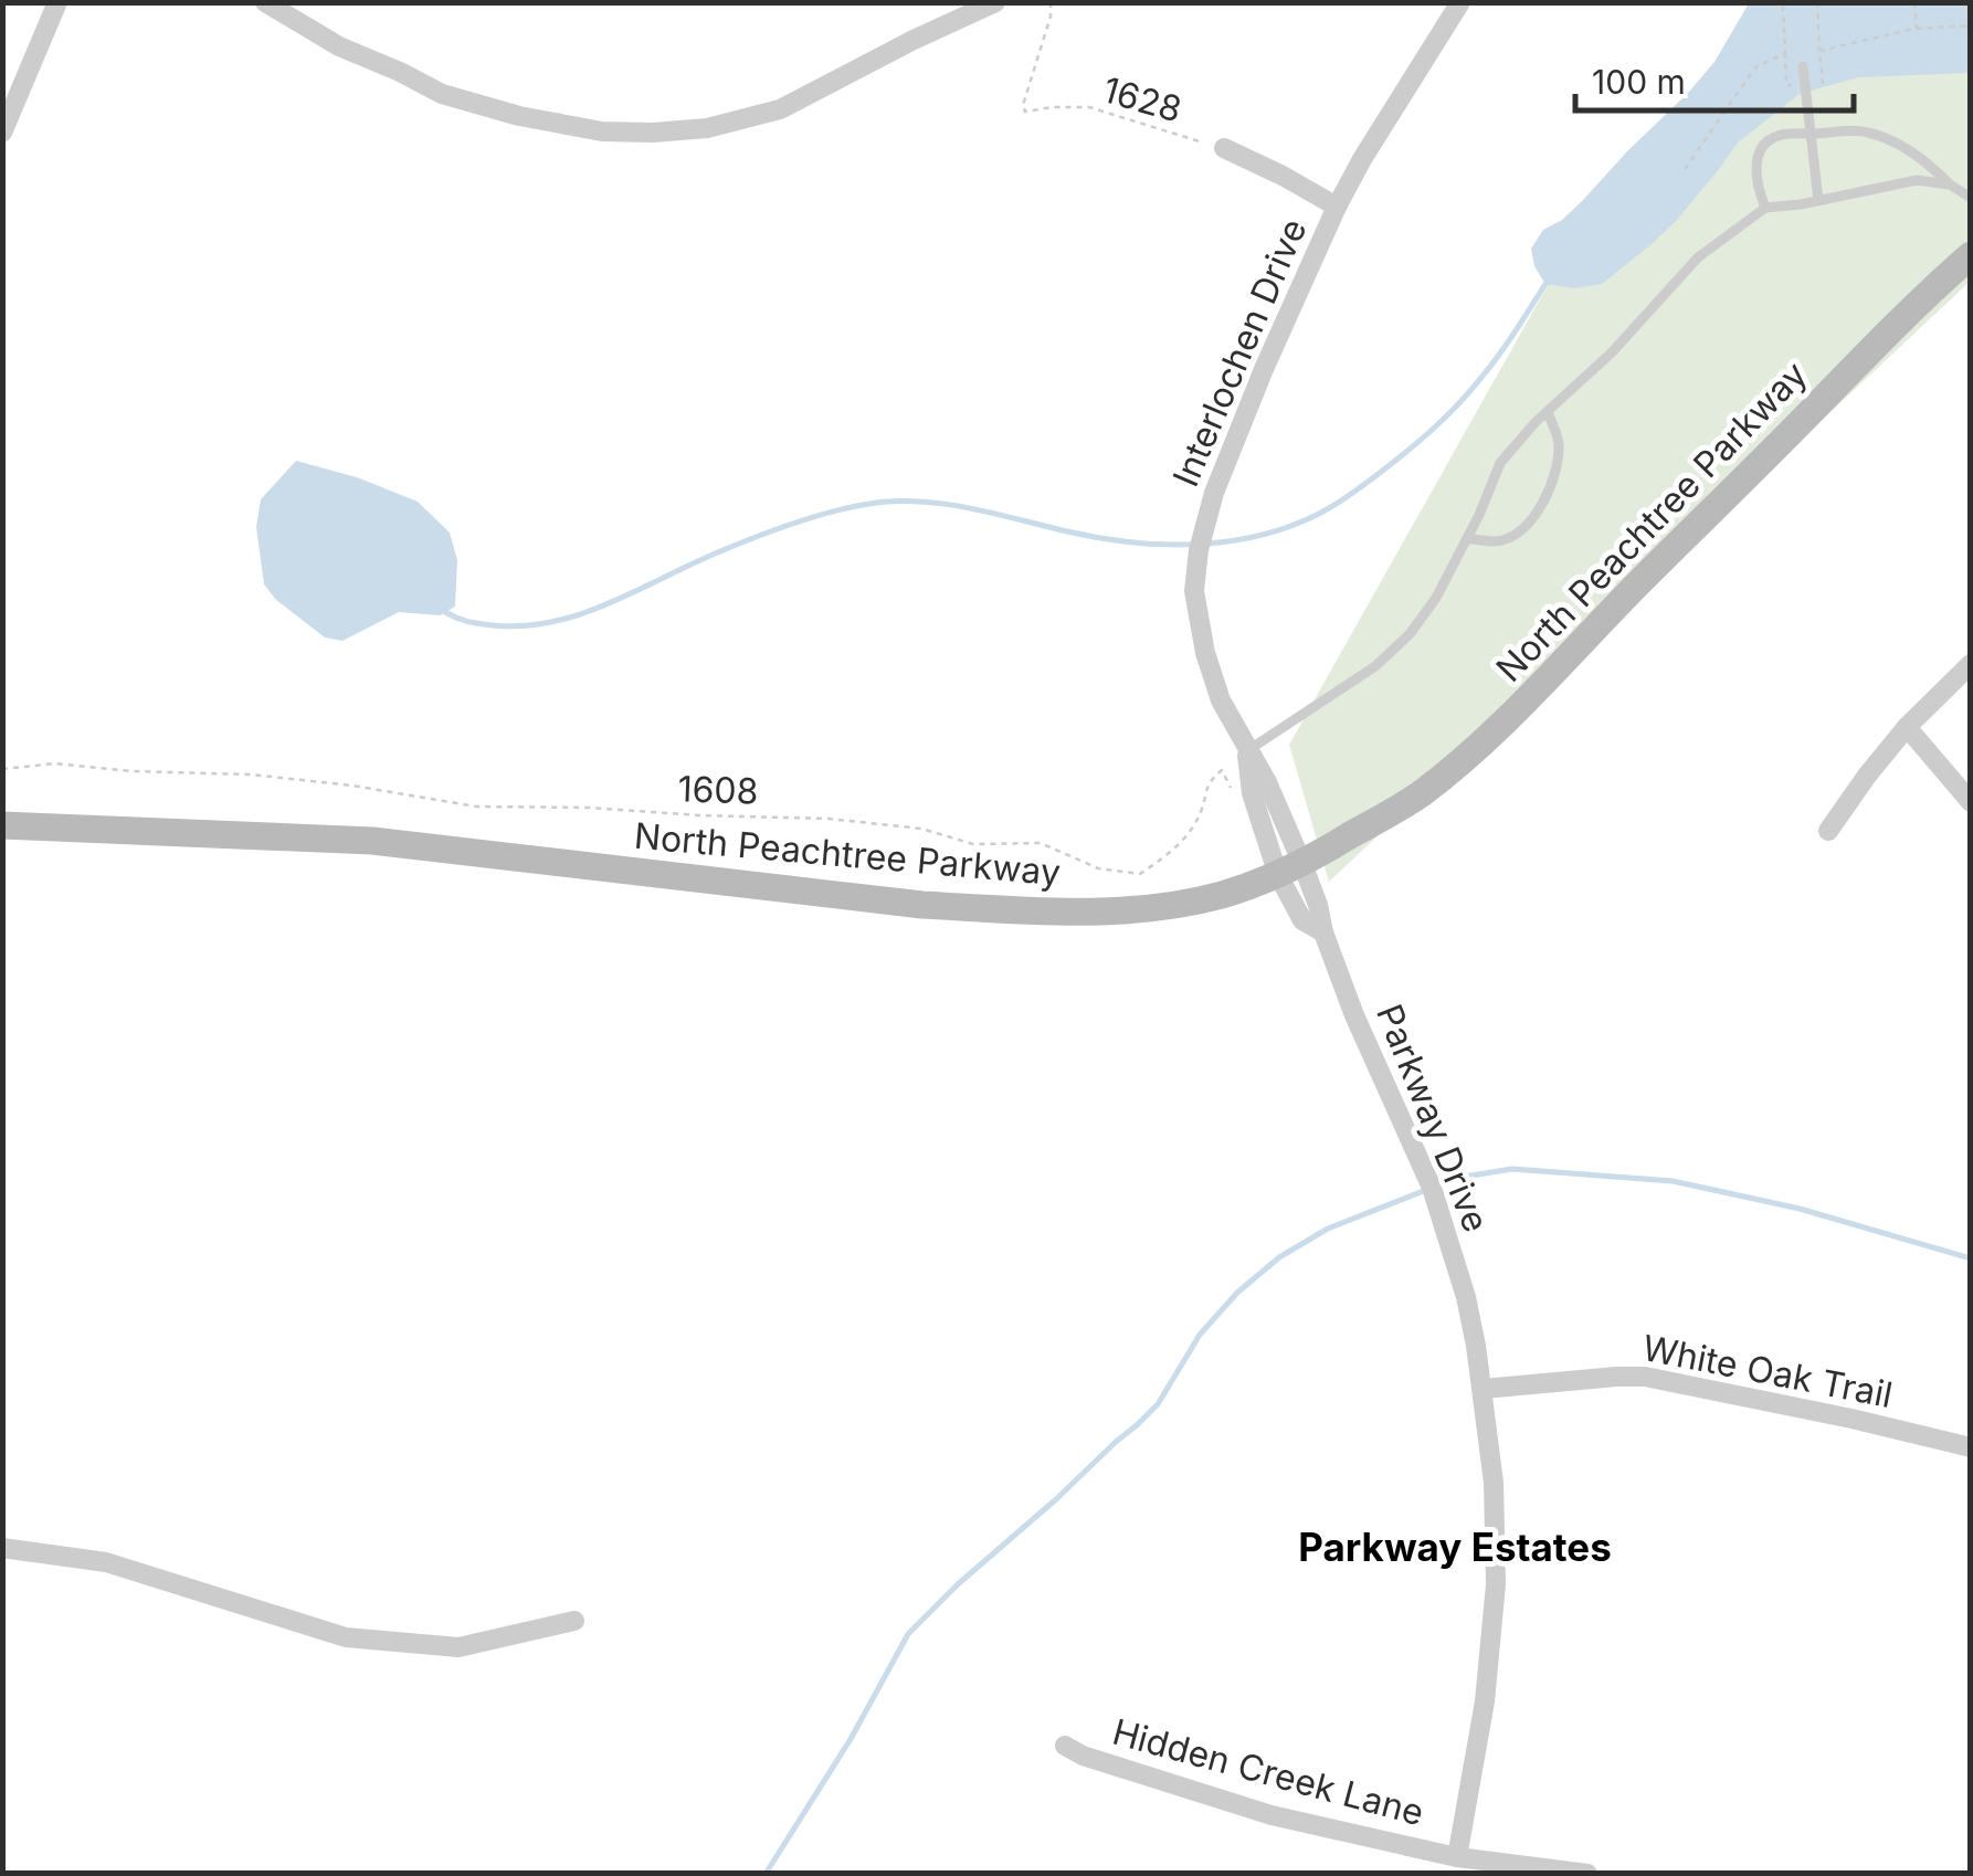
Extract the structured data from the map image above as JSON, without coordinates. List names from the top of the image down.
{
  "streets": {
    "street": [
      "Interlochen Drive",
      "North Peachtree Parkway",
      "Parkway Drive",
      "White Oak Trail",
      "Hidden Creek Lane"
    ],
    "path": ["1628", "1608"]
  },
  "crossings": [
    ["Interlochen Drive", "North Peachtree Parkway"],
    ["Interlochen Drive", "Parkway Drive"],
    ["North Peachtree Parkway", "Parkway Drive"],
    ["Parkway Drive", "White Oak Trail"],
    ["Parkway Drive", "Hidden Creek Lane"]
  ],
  "districts": ["Parkway Estates"],
  "scale_bar": "100 m"
}
